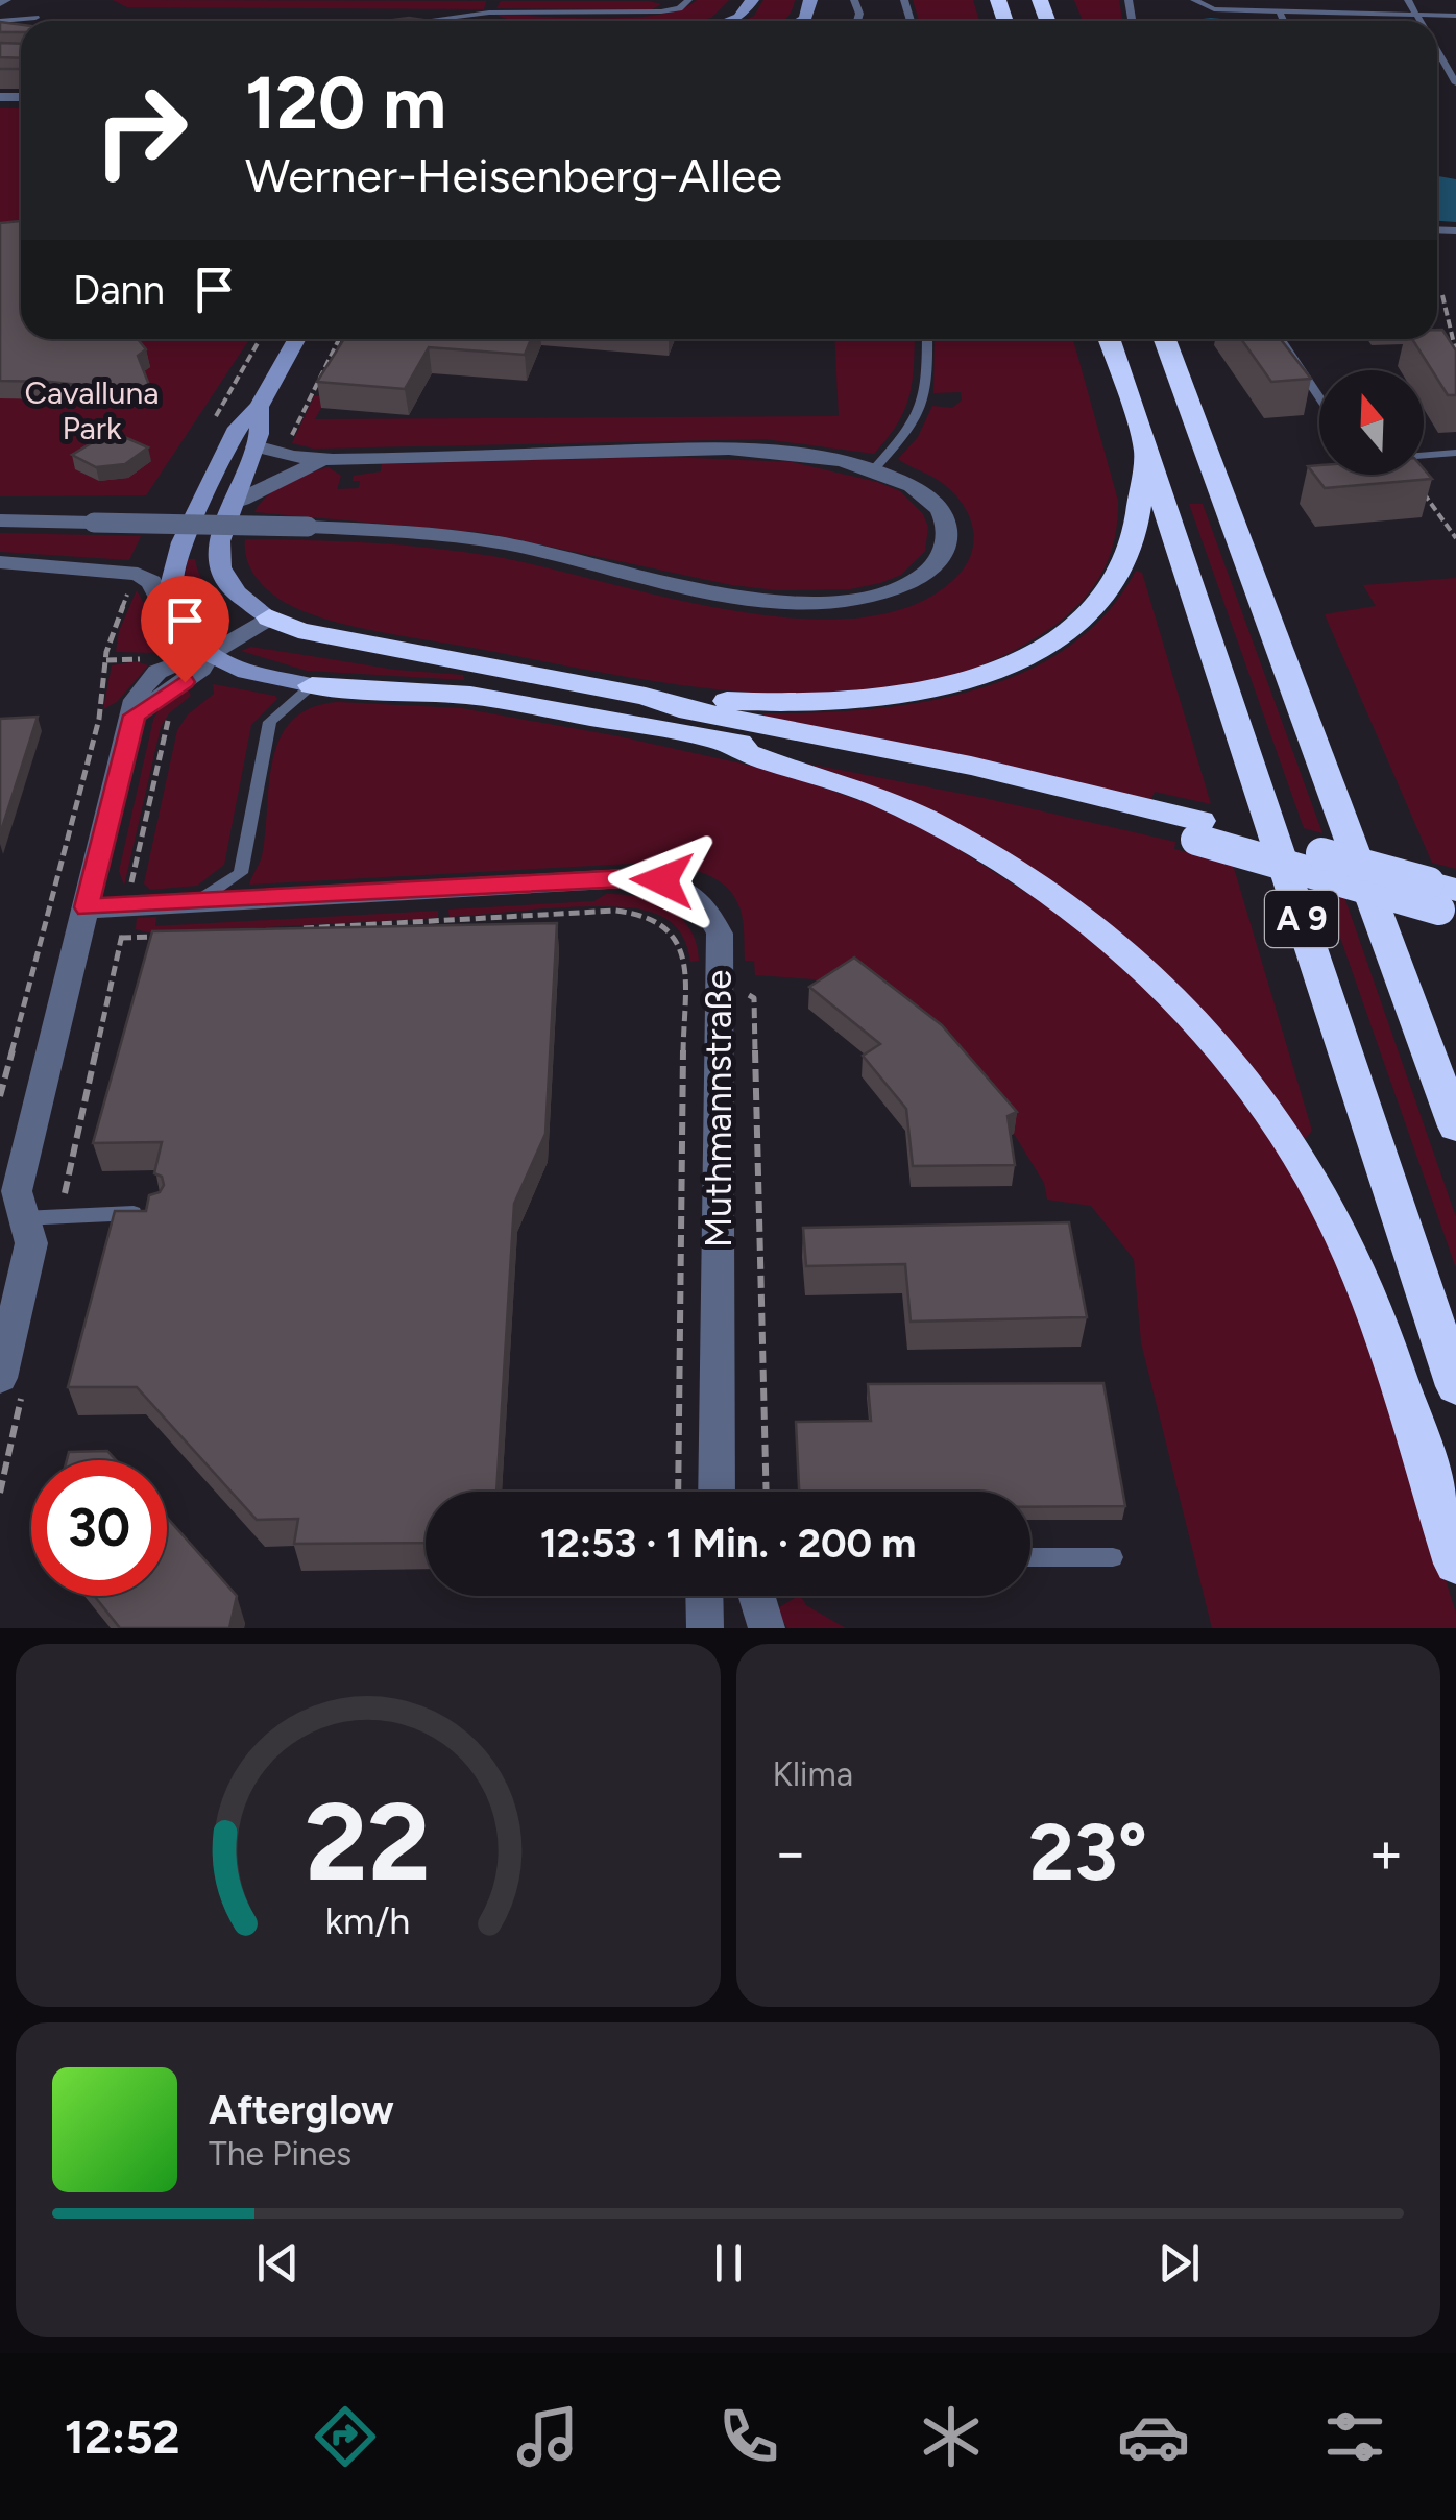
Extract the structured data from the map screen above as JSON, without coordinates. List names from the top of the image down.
{
  "streets": {
    "highway": ["A 9"],
    "street": ["Muthmannstraße"]
  },
  "parks": ["Cavalluna Park"],
  "north": "top",
  "page": {
    "turn": ["120 m", "Werner-Heisenberg-Allee"],
    "then": "Dann",
    "limit": "30",
    "trip": "12:53 · 1 Min. · 200 m",
    "tile": "Klima",
    "heat": ["−", "23°", "+"],
    "song": ["Afterglow", "The Pines"],
    "tabs": "12:52",
    "gauge": ["22", "km/h"]
  }
}
